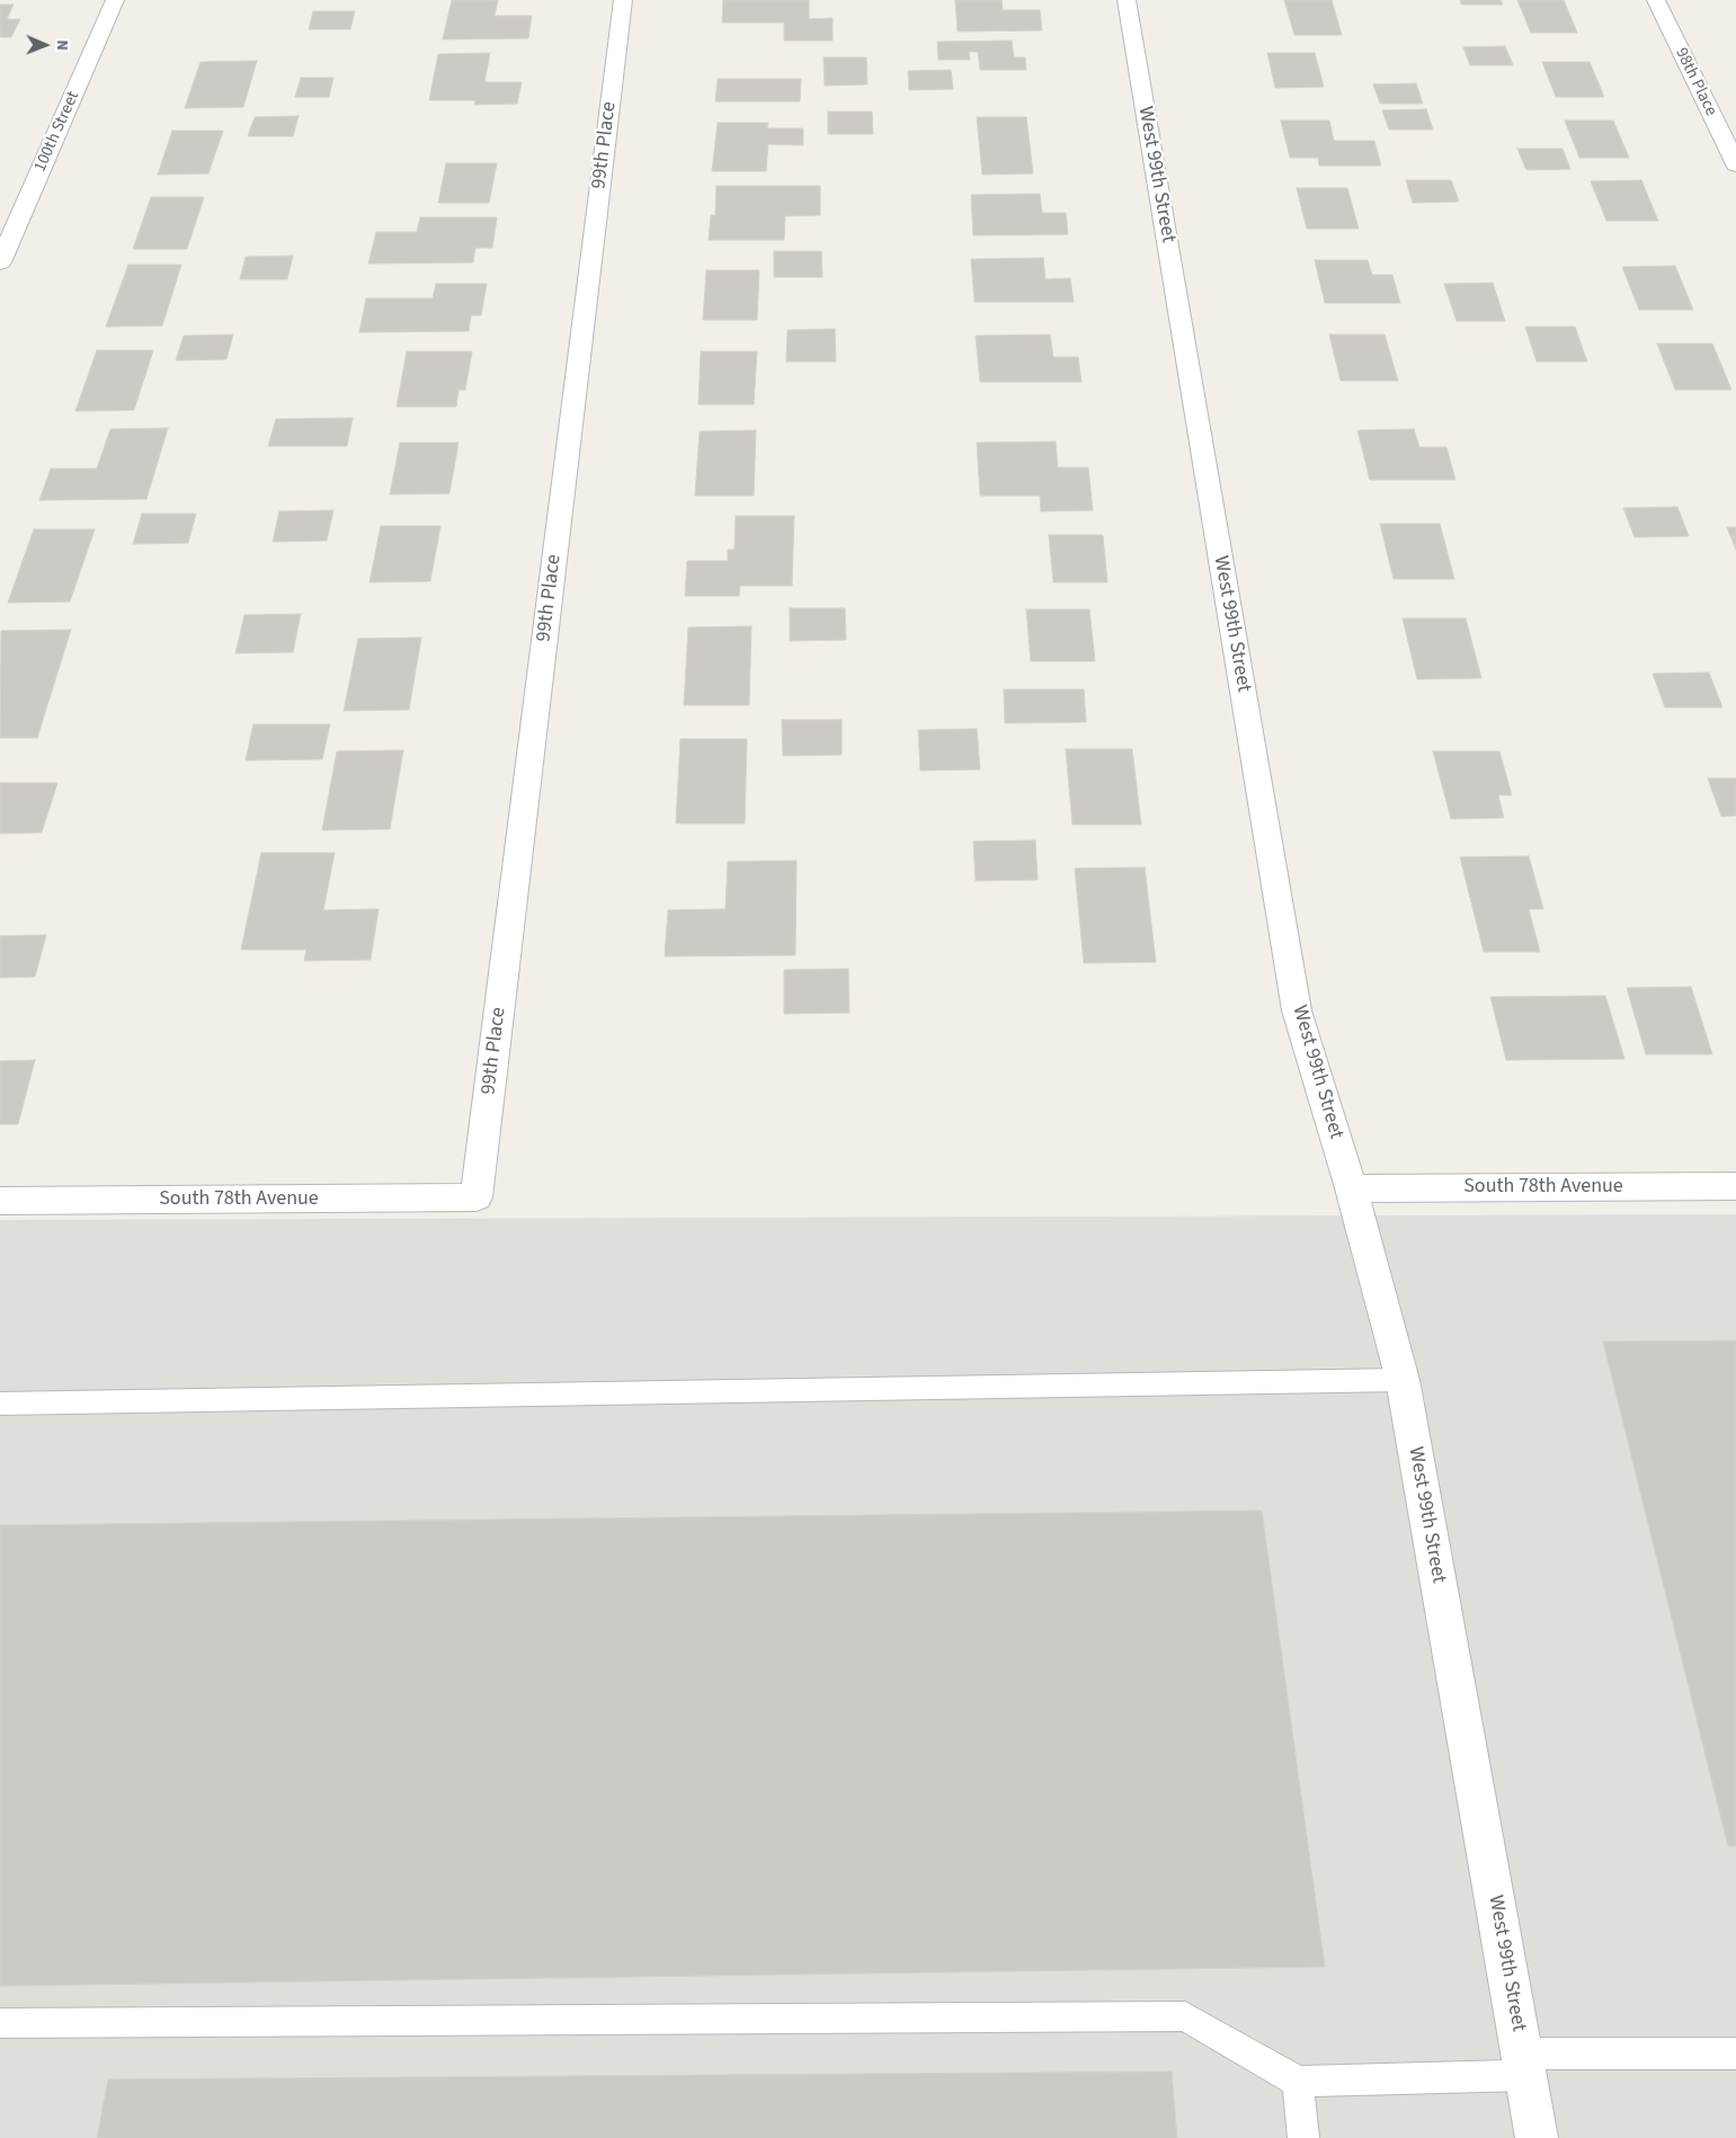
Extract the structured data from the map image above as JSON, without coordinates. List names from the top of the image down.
{
  "streets": {
    "street": [
      "98th Place",
      "100th Street",
      "99th Place",
      "West 99th Street",
      "South 78th Avenue"
    ]
  },
  "crossings": [
    ["99th Place", "South 78th Avenue"],
    ["West 99th Street", "South 78th Avenue"]
  ],
  "north": "right"
}
